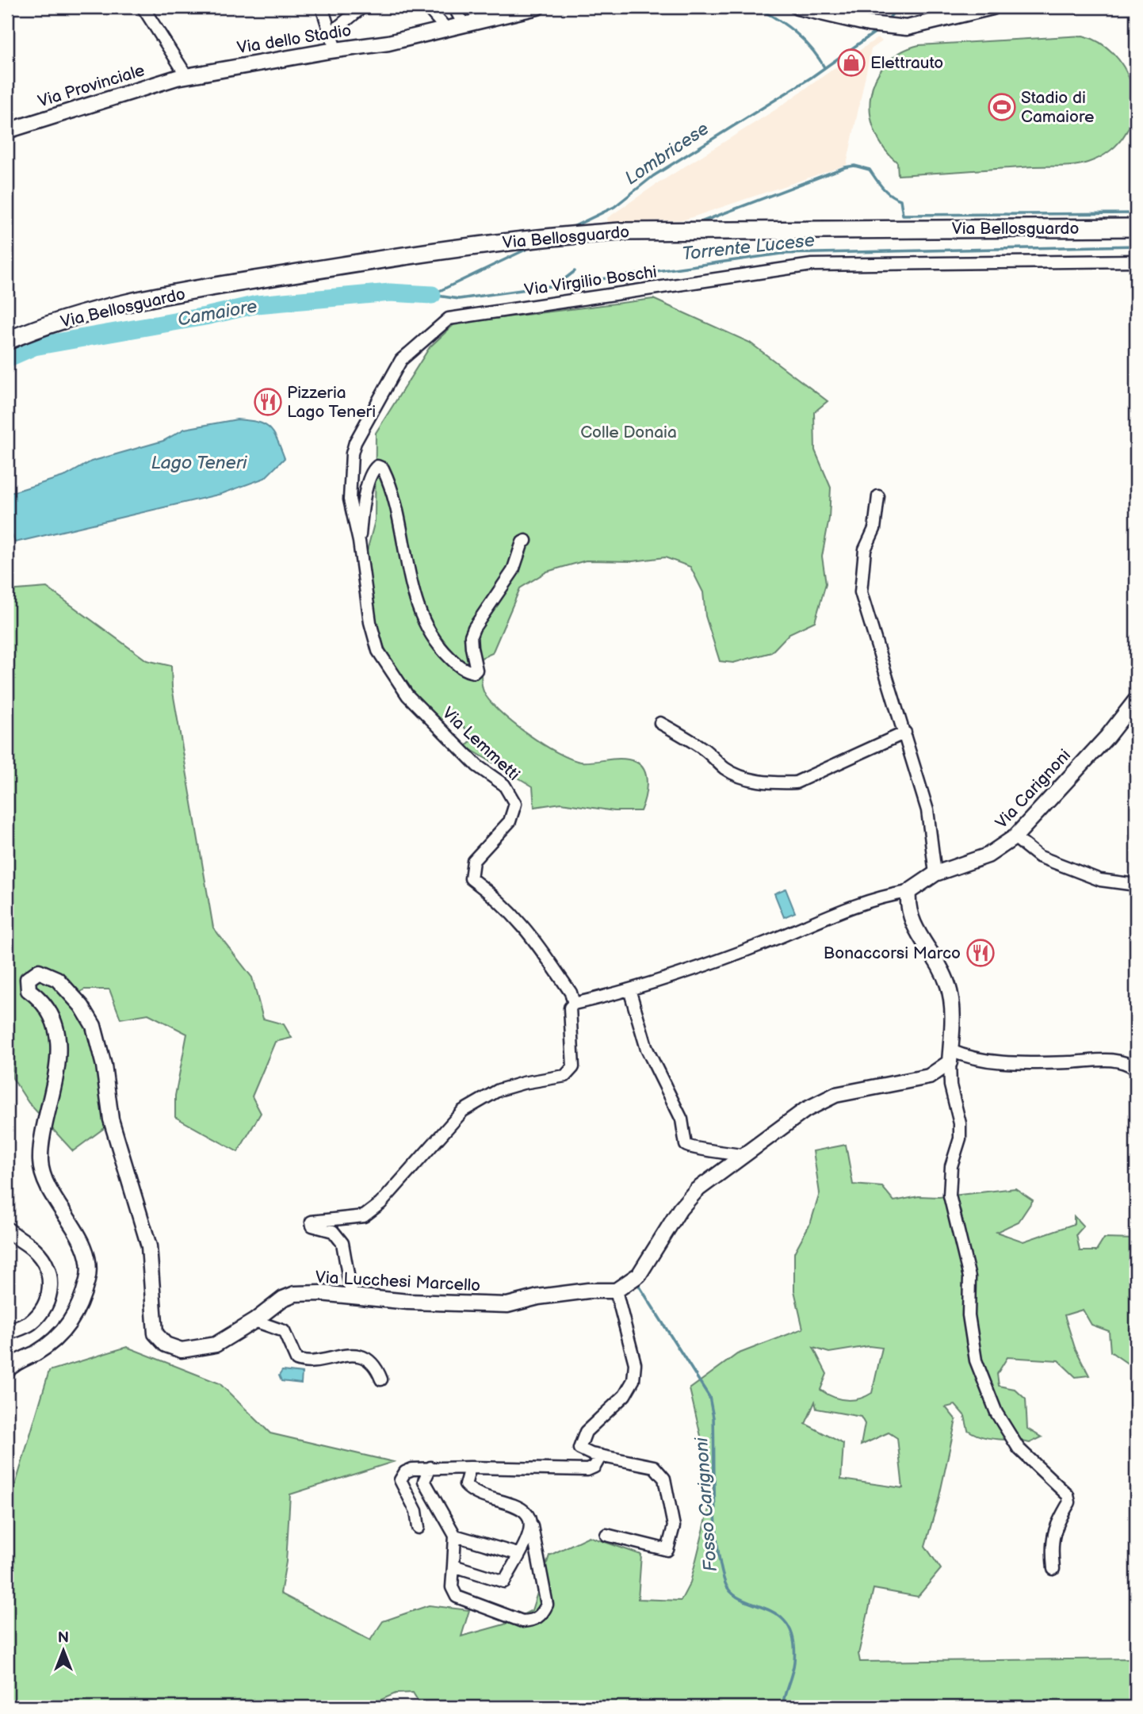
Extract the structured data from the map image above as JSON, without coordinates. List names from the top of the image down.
{
  "streets": {
    "main road": ["Via Bellosguardo"],
    "street": [
      "Via dello Stadio",
      "Via Provinciale",
      "Via Virgilio Boschi",
      "Via Lemmetti",
      "Via Carignoni",
      "Via Lucchesi Marcello"
    ]
  },
  "crossings": [
    ["Via dello Stadio", "Via Provinciale"],
    ["Via Virgilio Boschi", "Via Lemmetti"]
  ],
  "water": [
    "Lombricese",
    "Torrente Lucese",
    "Camaiore",
    "Lago Teneri",
    "Fosso Carignoni"
  ],
  "parks": ["Colle Donaia"],
  "places": {
    "shop": ["Elettrauto"],
    "sports": ["Stadio di Camaiore"],
    "restaurant": ["Pizzeria Lago Teneri", "Bonaccorsi Marco"]
  },
  "north": "top"
}
